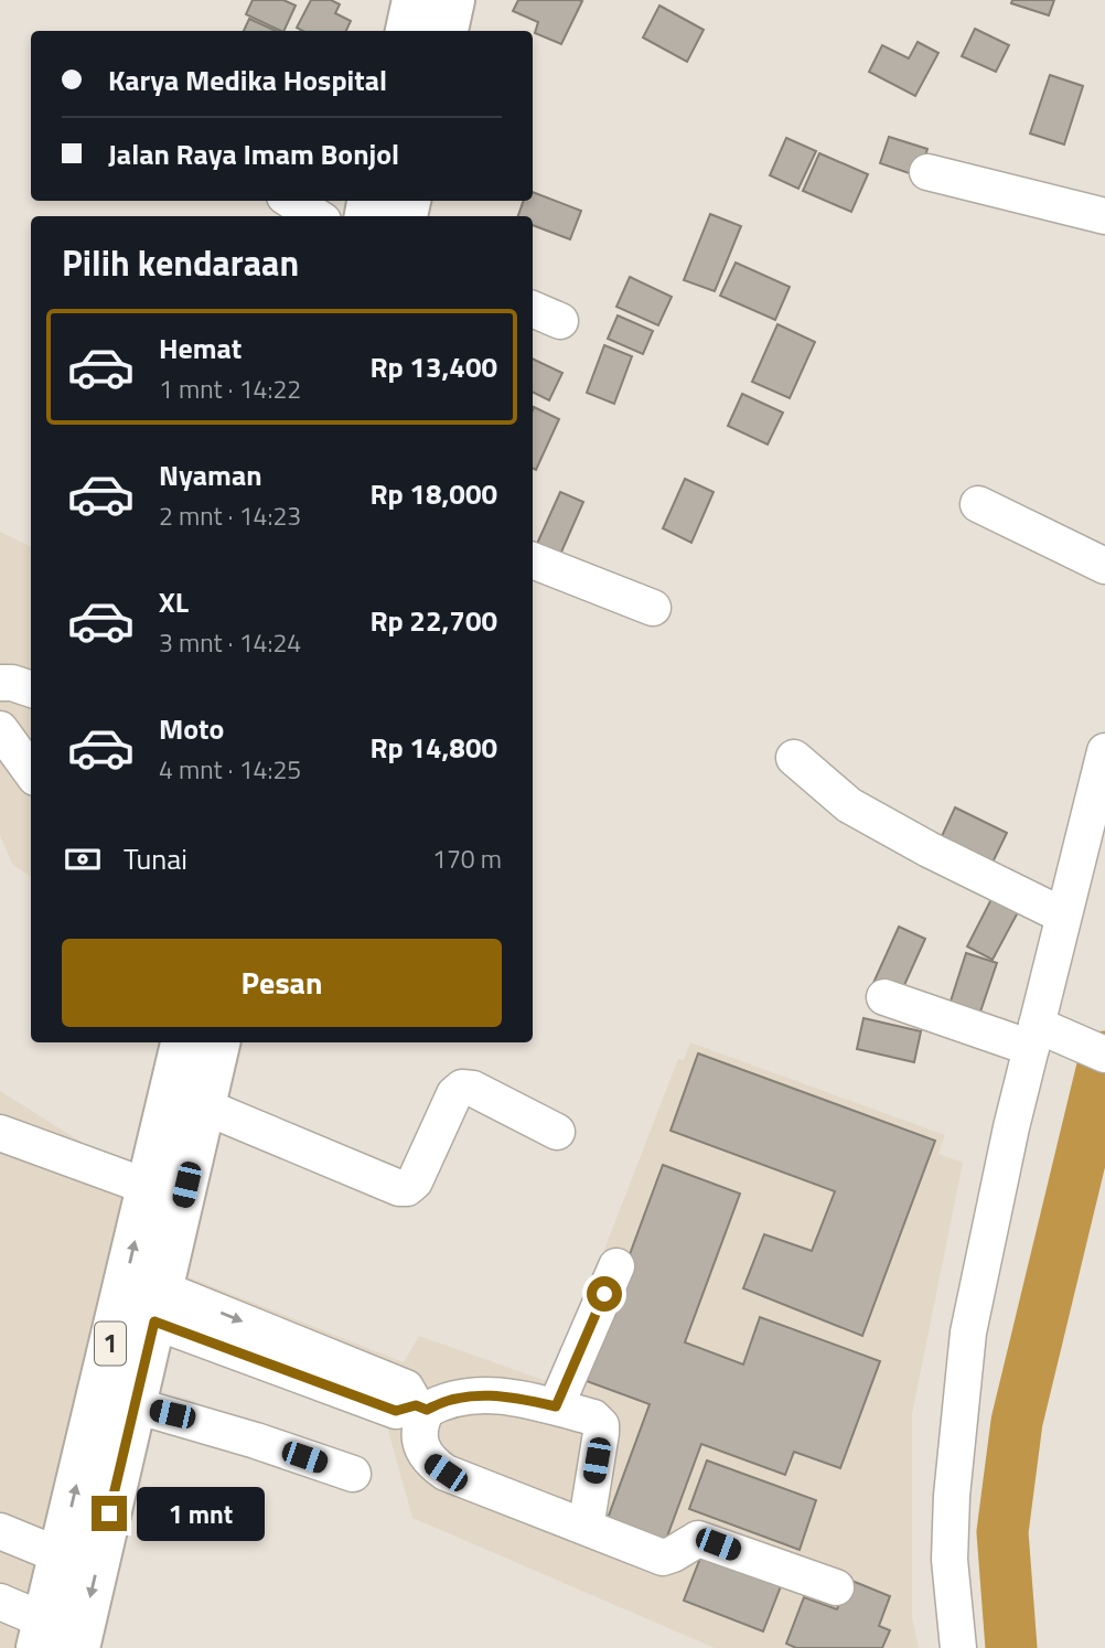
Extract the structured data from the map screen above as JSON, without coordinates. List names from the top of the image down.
{
  "streets": {
    "highway": ["1"]
  },
  "page": {
    "banner": ["Karya Medika Hospital", "Jalan Raya Imam Bonjol"],
    "heading": "Pilih kendaraan",
    "list": [
      {
        "name": "Hemat",
        "note": "1 mnt · 14:22",
        "value": "Rp 13,400"
      },
      {
        "name": "Nyaman",
        "note": "2 mnt · 14:23",
        "value": "Rp 18,000"
      },
      {
        "name": "XL",
        "note": "3 mnt · 14:24",
        "value": "Rp 22,700"
      },
      {
        "name": "Moto",
        "note": "4 mnt · 14:25",
        "value": "Rp 14,800"
      }
    ],
    "pay": ["Tunai", "170 m"],
    "buttons": "Pesan",
    "bubble": "1 mnt"
  }
}
